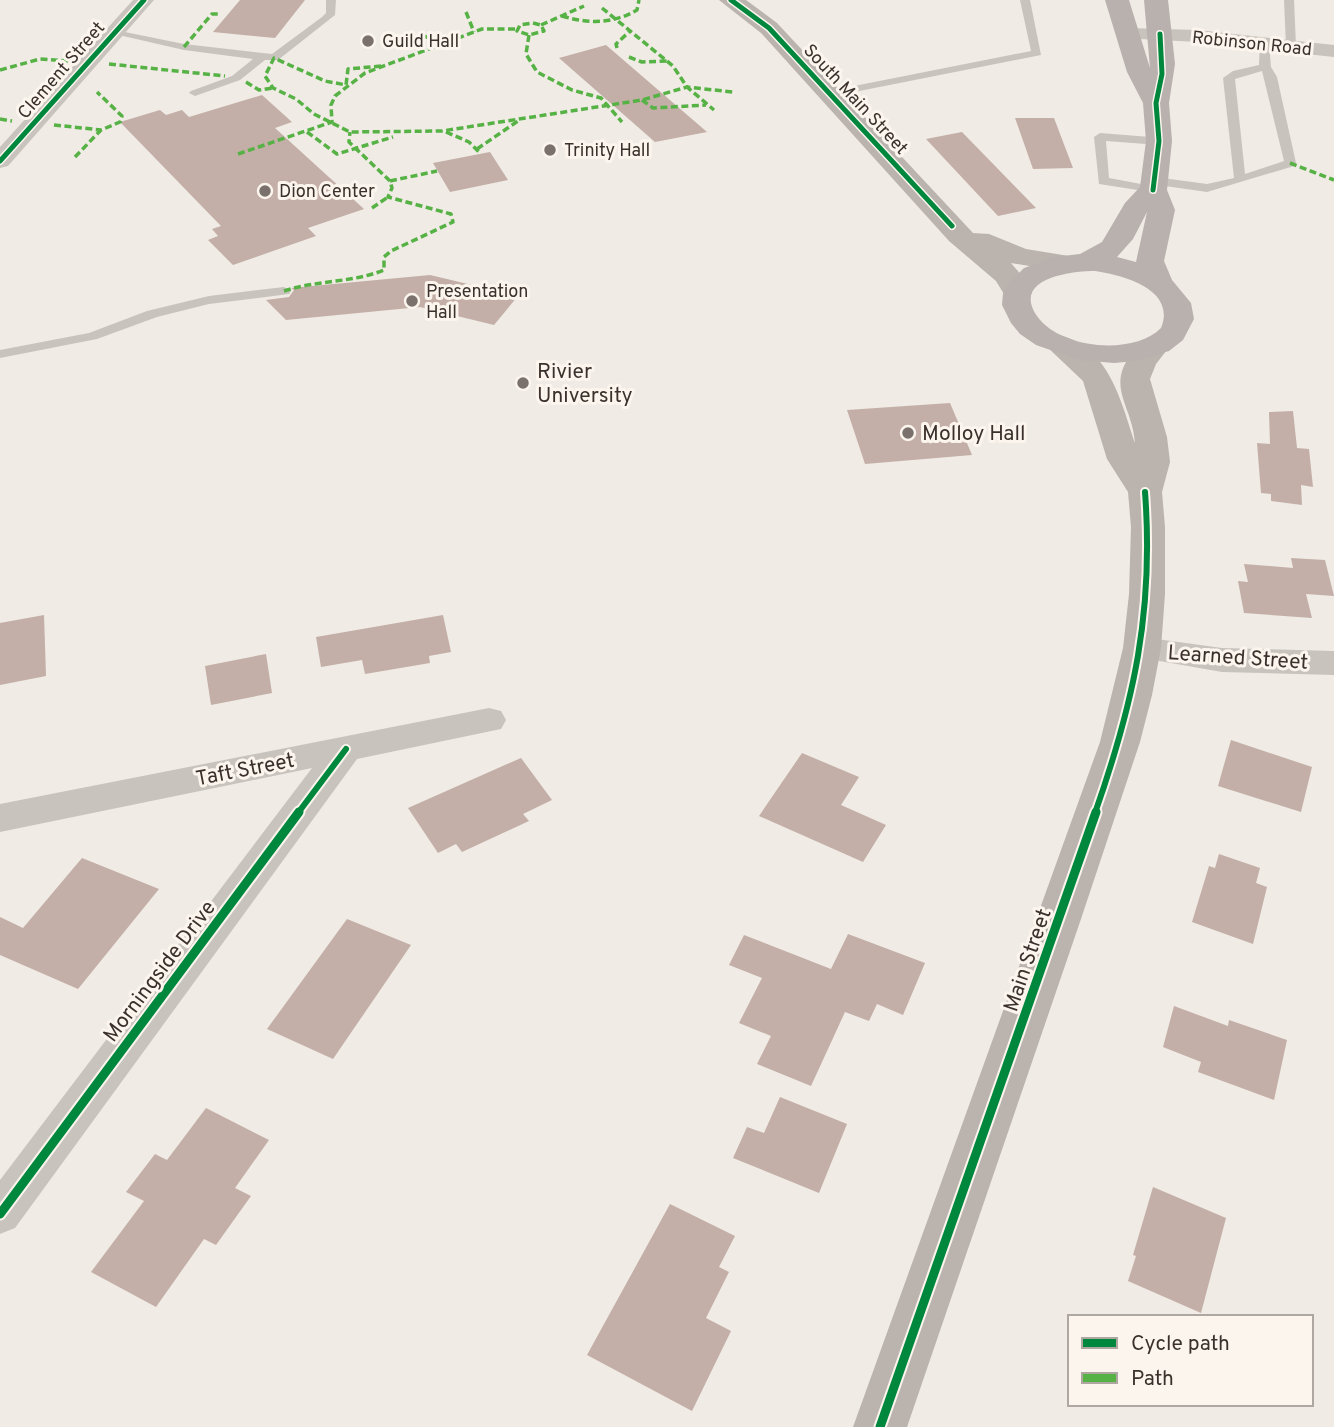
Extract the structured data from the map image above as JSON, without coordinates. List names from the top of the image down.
{
  "streets": {
    "main road": ["South Main Street", "Main Street"],
    "street": [
      "Robinson Road",
      "Clement Street",
      "Learned Street",
      "Taft Street",
      "Morningside Drive"
    ]
  },
  "crossings": [
    ["Learned Street", "Main Street"],
    ["Taft Street", "Morningside Drive"]
  ],
  "places": [
    "Guild Hall",
    "Trinity Hall",
    "Dion Center",
    "Presentation Hall",
    "Rivier University",
    "Molloy Hall"
  ],
  "legend": ["Cycle path", "Path"]
}
